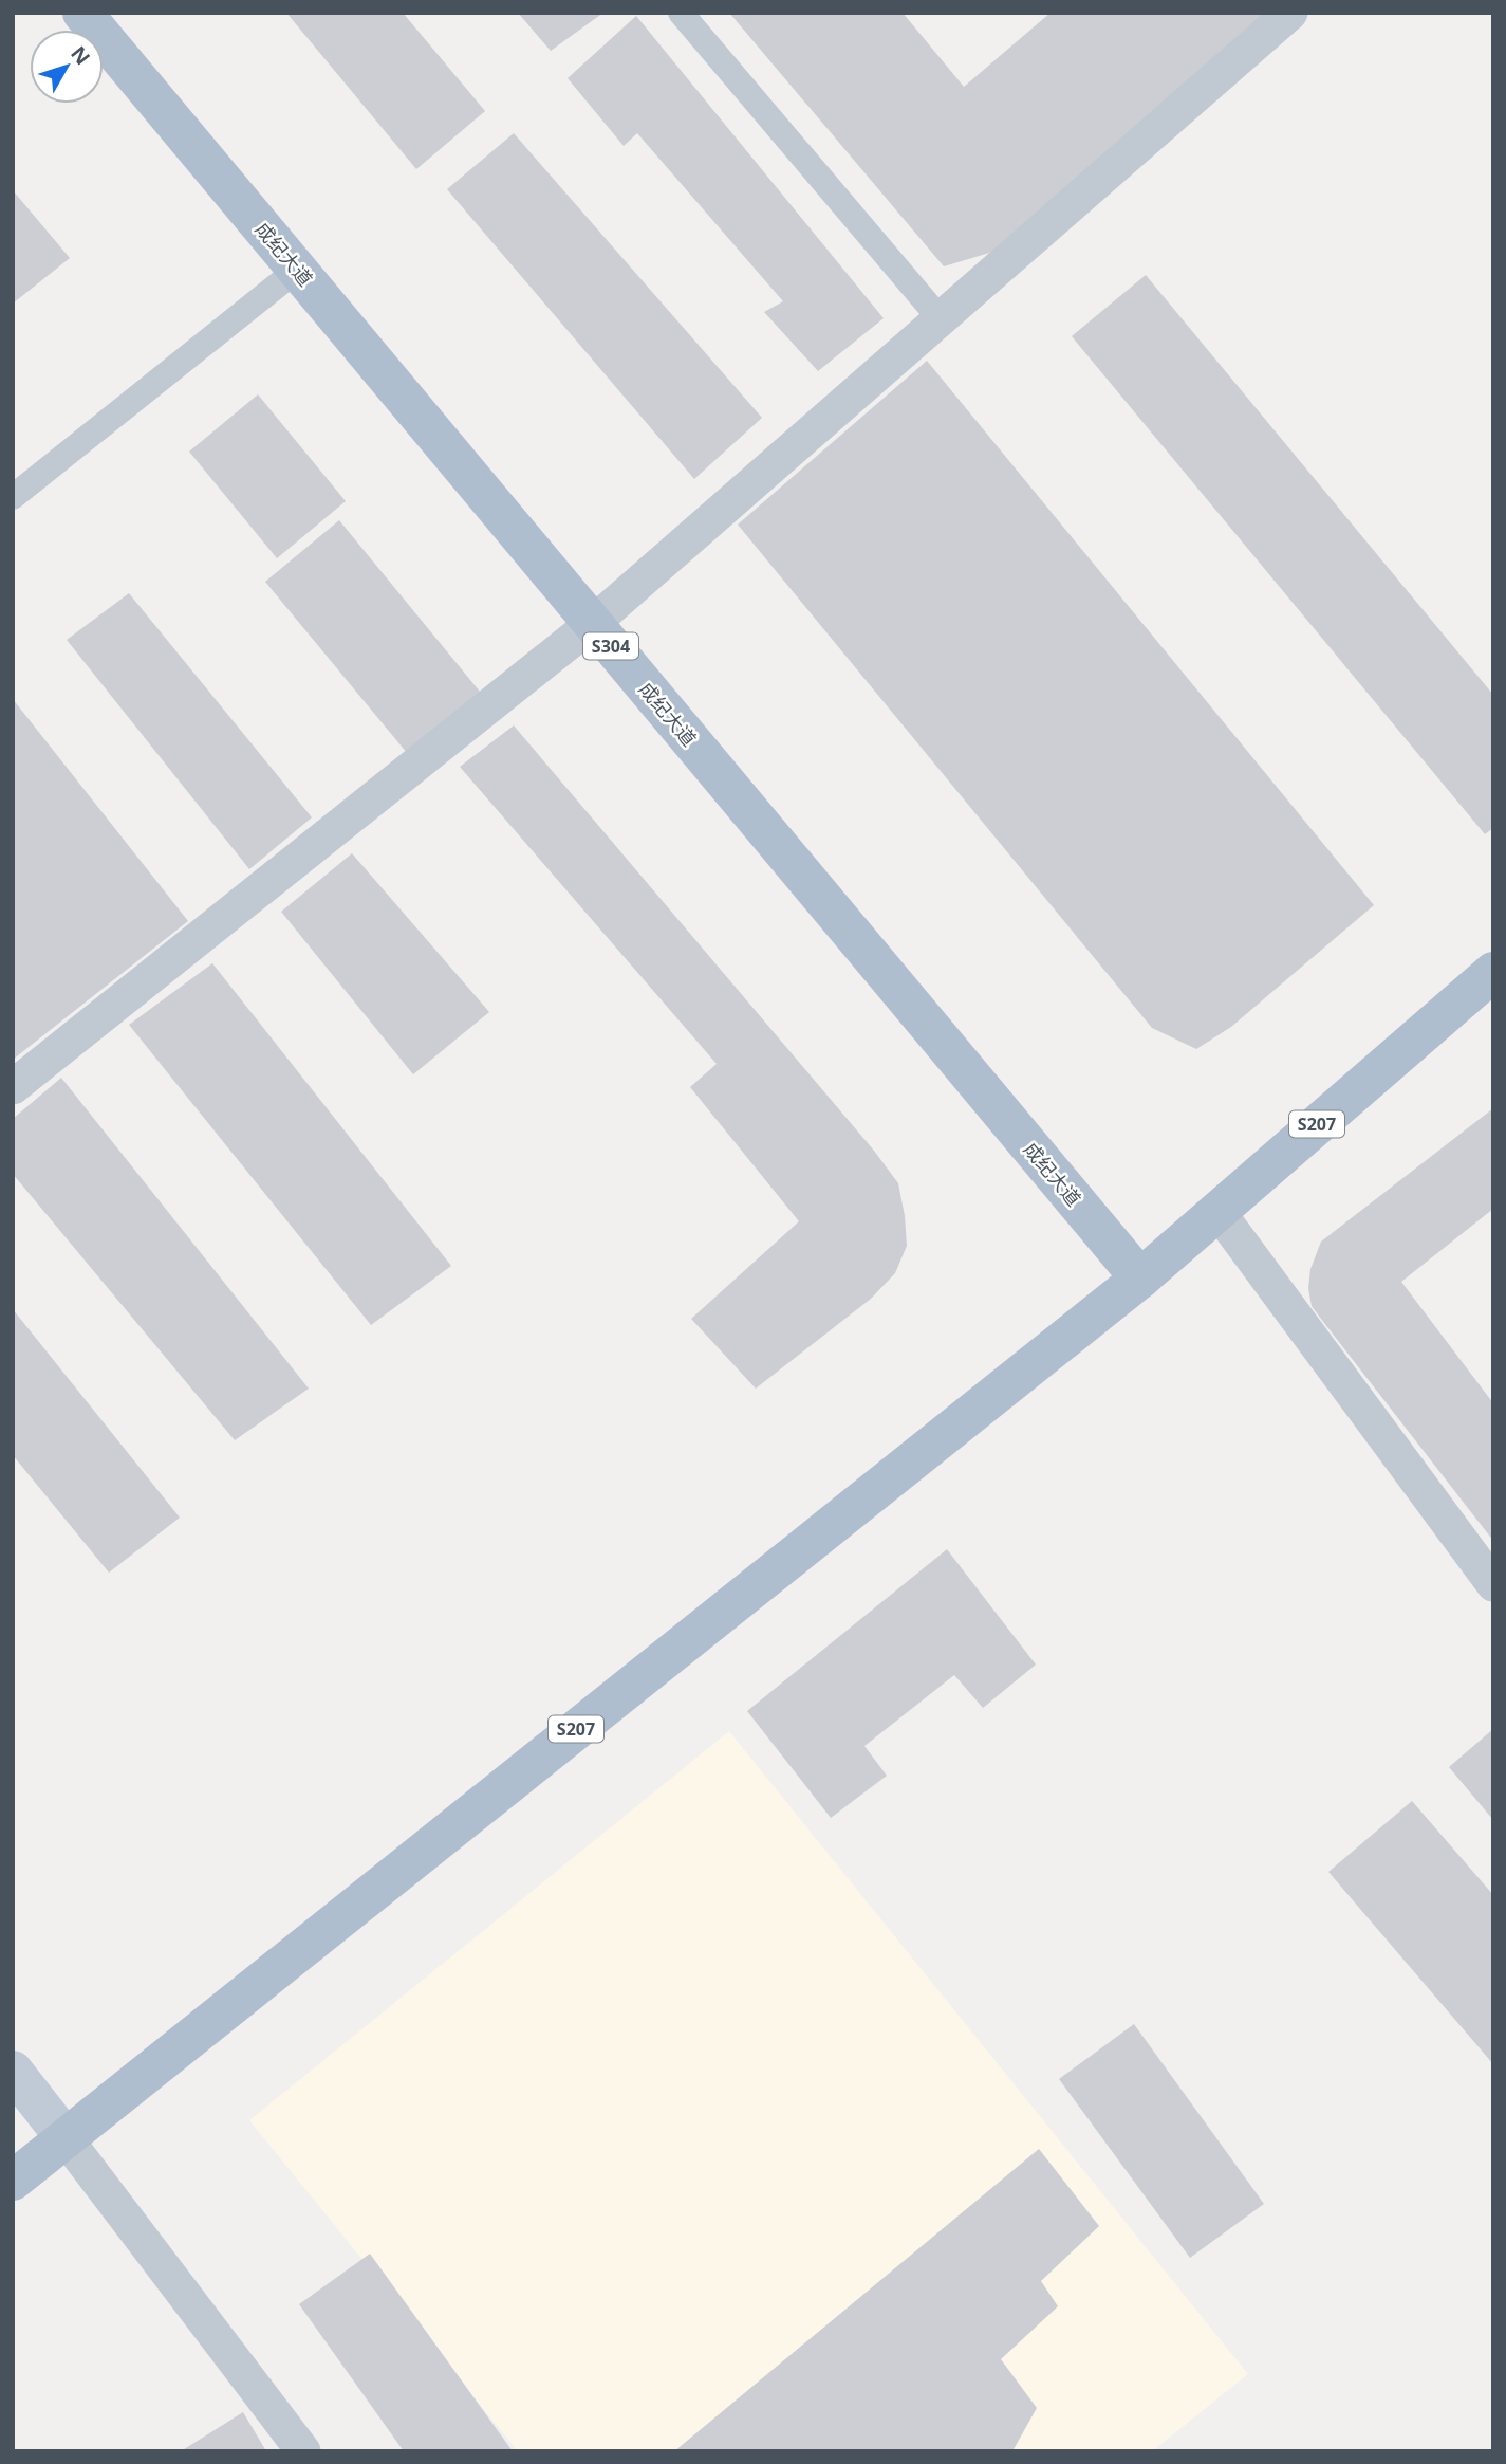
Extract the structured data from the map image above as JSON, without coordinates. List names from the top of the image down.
{
  "streets": {
    "main road": ["成纪大道", "S304", "S207"]
  },
  "crossings": [
    ["成纪大道", "S207"]
  ],
  "north": "top right"
}
